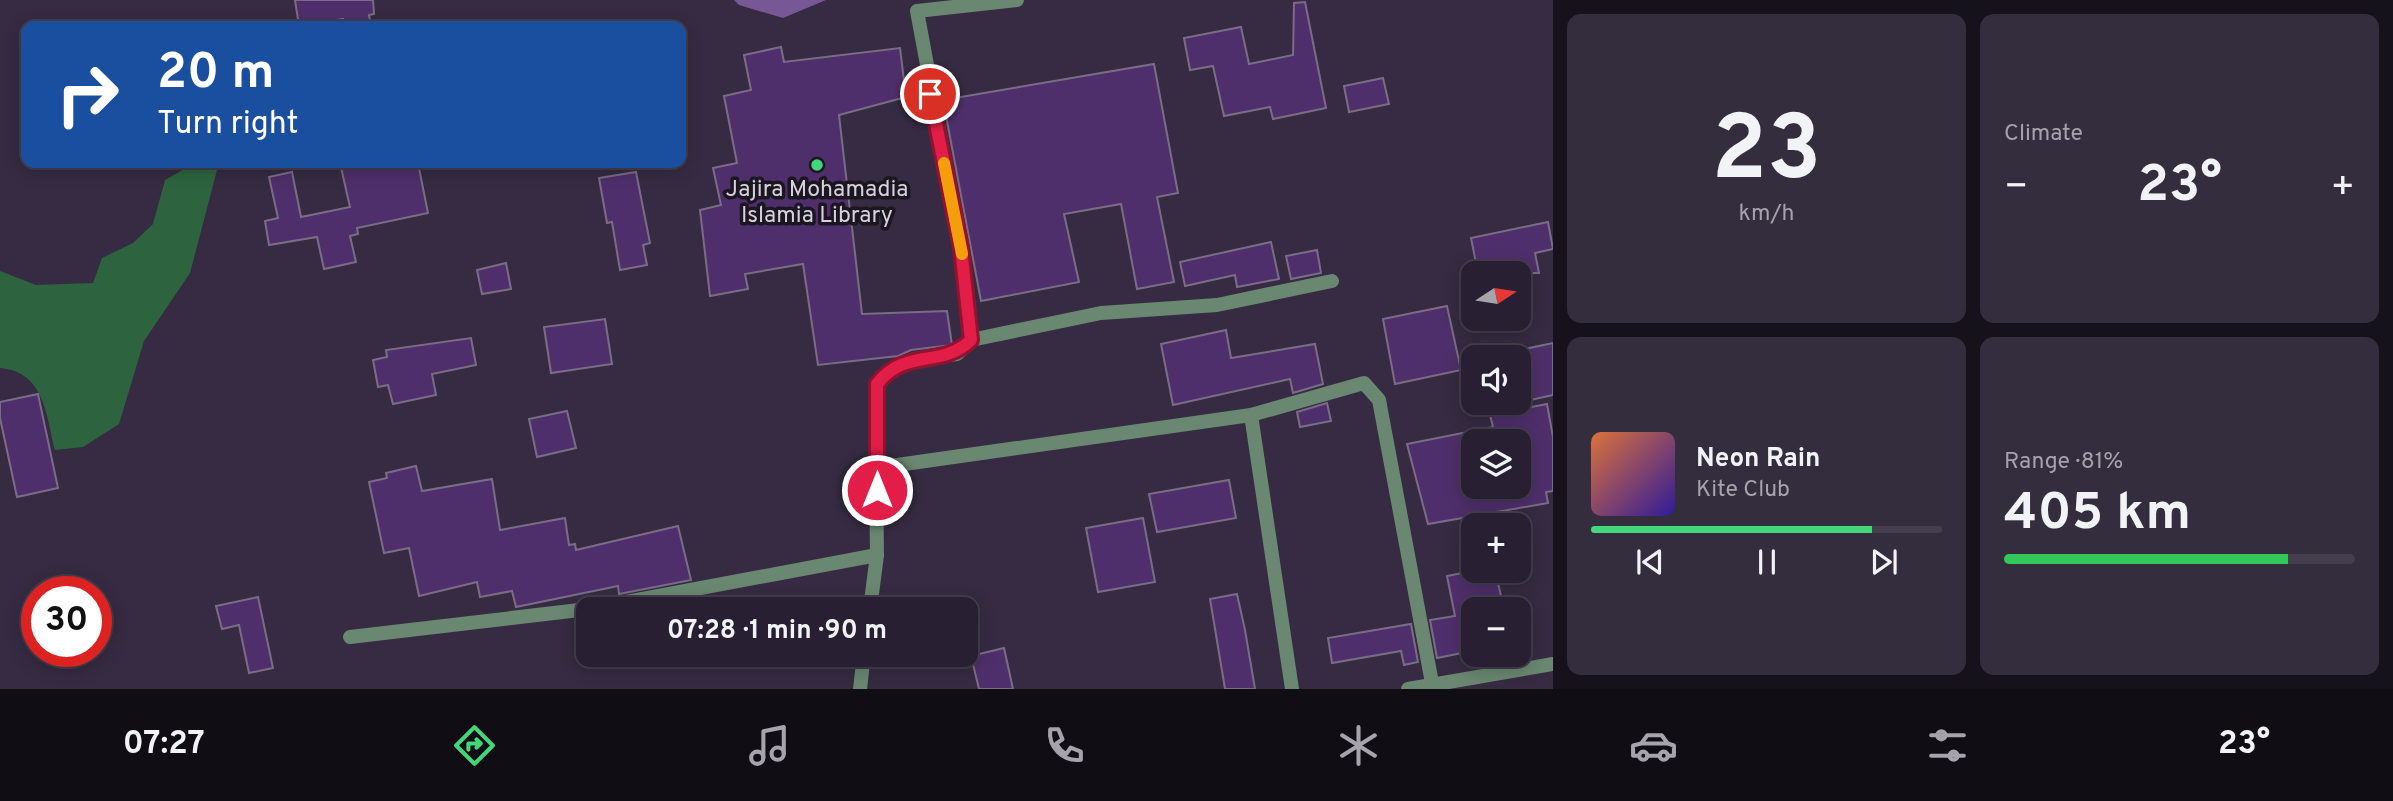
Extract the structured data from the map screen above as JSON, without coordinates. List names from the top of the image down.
{
  "places": ["Jajira Mohamadia Islamia Library"],
  "north": "right",
  "page": {
    "tile": [
      ["23", "km/h"],
      "Climate",
      ["Range · 81%", "405 km"]
    ],
    "turn": ["20 m", "Turn right"],
    "heat": ["−", "23°", "+"],
    "map_buttons": ["+", "−"],
    "song": ["Neon Rain", "Kite Club"],
    "limit": "30",
    "trip": "07:28 · 1 min · 90 m",
    "tabs": ["07:27", "23°"]
  }
}
